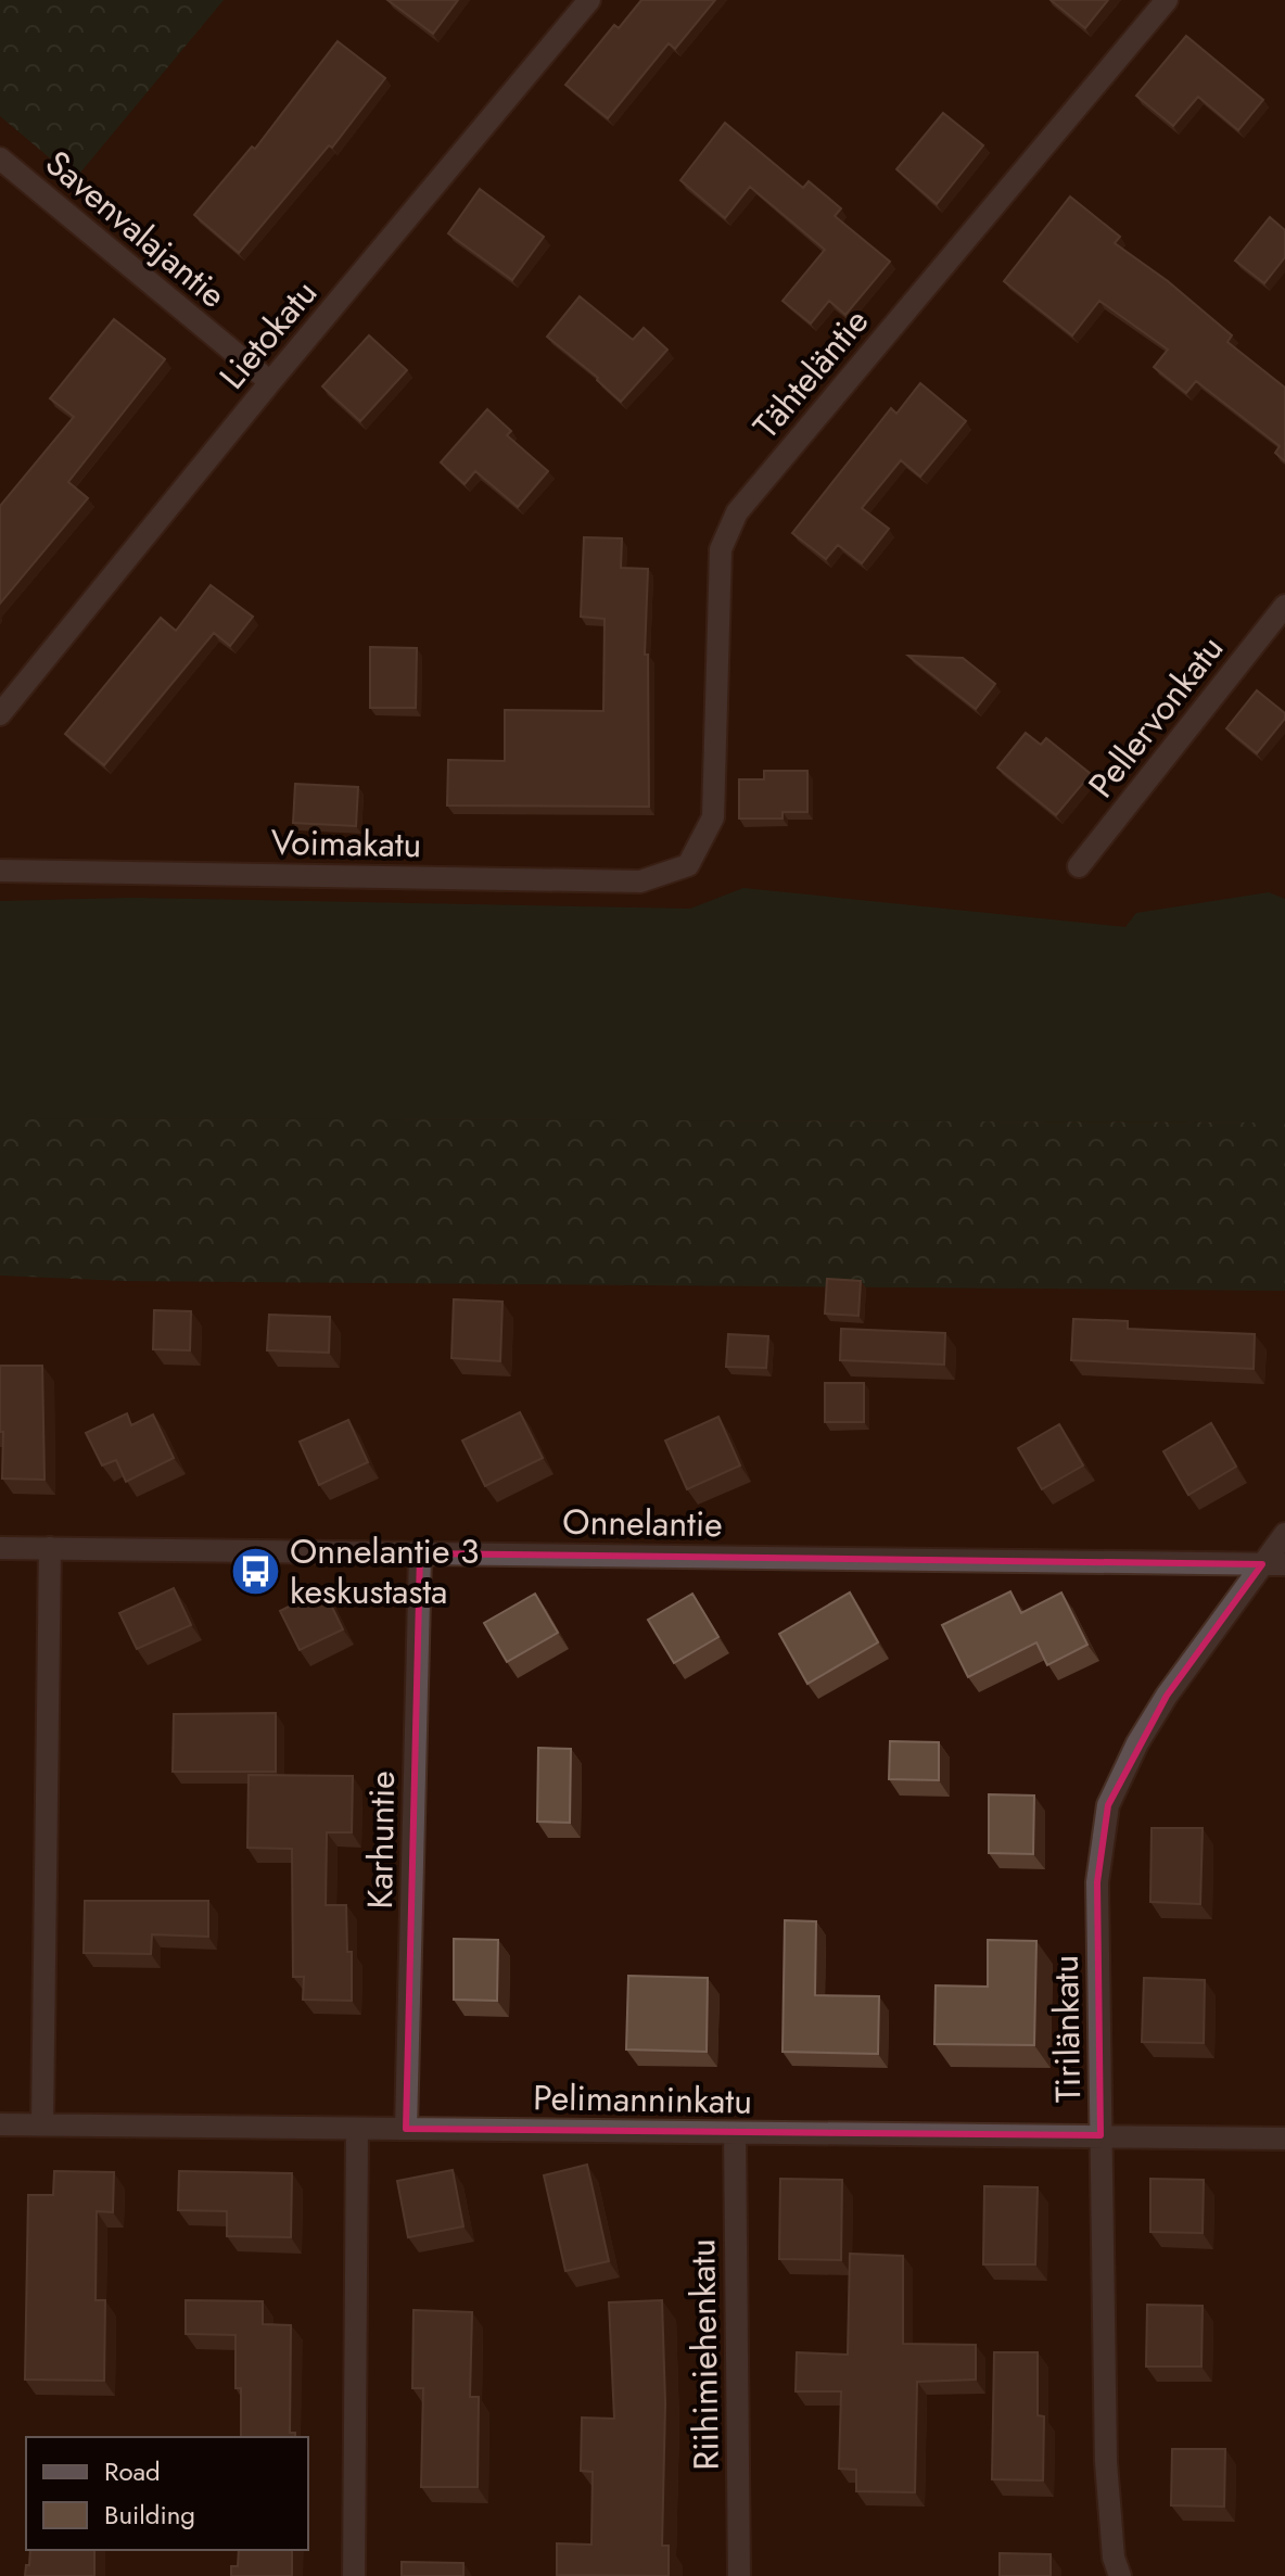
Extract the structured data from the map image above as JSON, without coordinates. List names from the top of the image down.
{
  "streets": {
    "street": [
      "Savenvalajantie",
      "Lietokatu",
      "Tähteläntie",
      "Pellervonkatu",
      "Voimakatu",
      "Onnelantie",
      "Karhuntie",
      "Tirilänkatu",
      "Pelimanninkatu",
      "Riihimiehenkatu"
    ]
  },
  "crossings": [
    ["Savenvalajantie", "Lietokatu"],
    ["Tähteläntie", "Voimakatu"],
    ["Onnelantie", "Karhuntie"],
    ["Onnelantie", "Tirilänkatu"],
    ["Karhuntie", "Pelimanninkatu"],
    ["Tirilänkatu", "Pelimanninkatu"],
    ["Pelimanninkatu", "Riihimiehenkatu"]
  ],
  "places": {
    "bus stop": ["Onnelantie 3 keskustasta"]
  },
  "legend": ["Road", "Building"]
}
